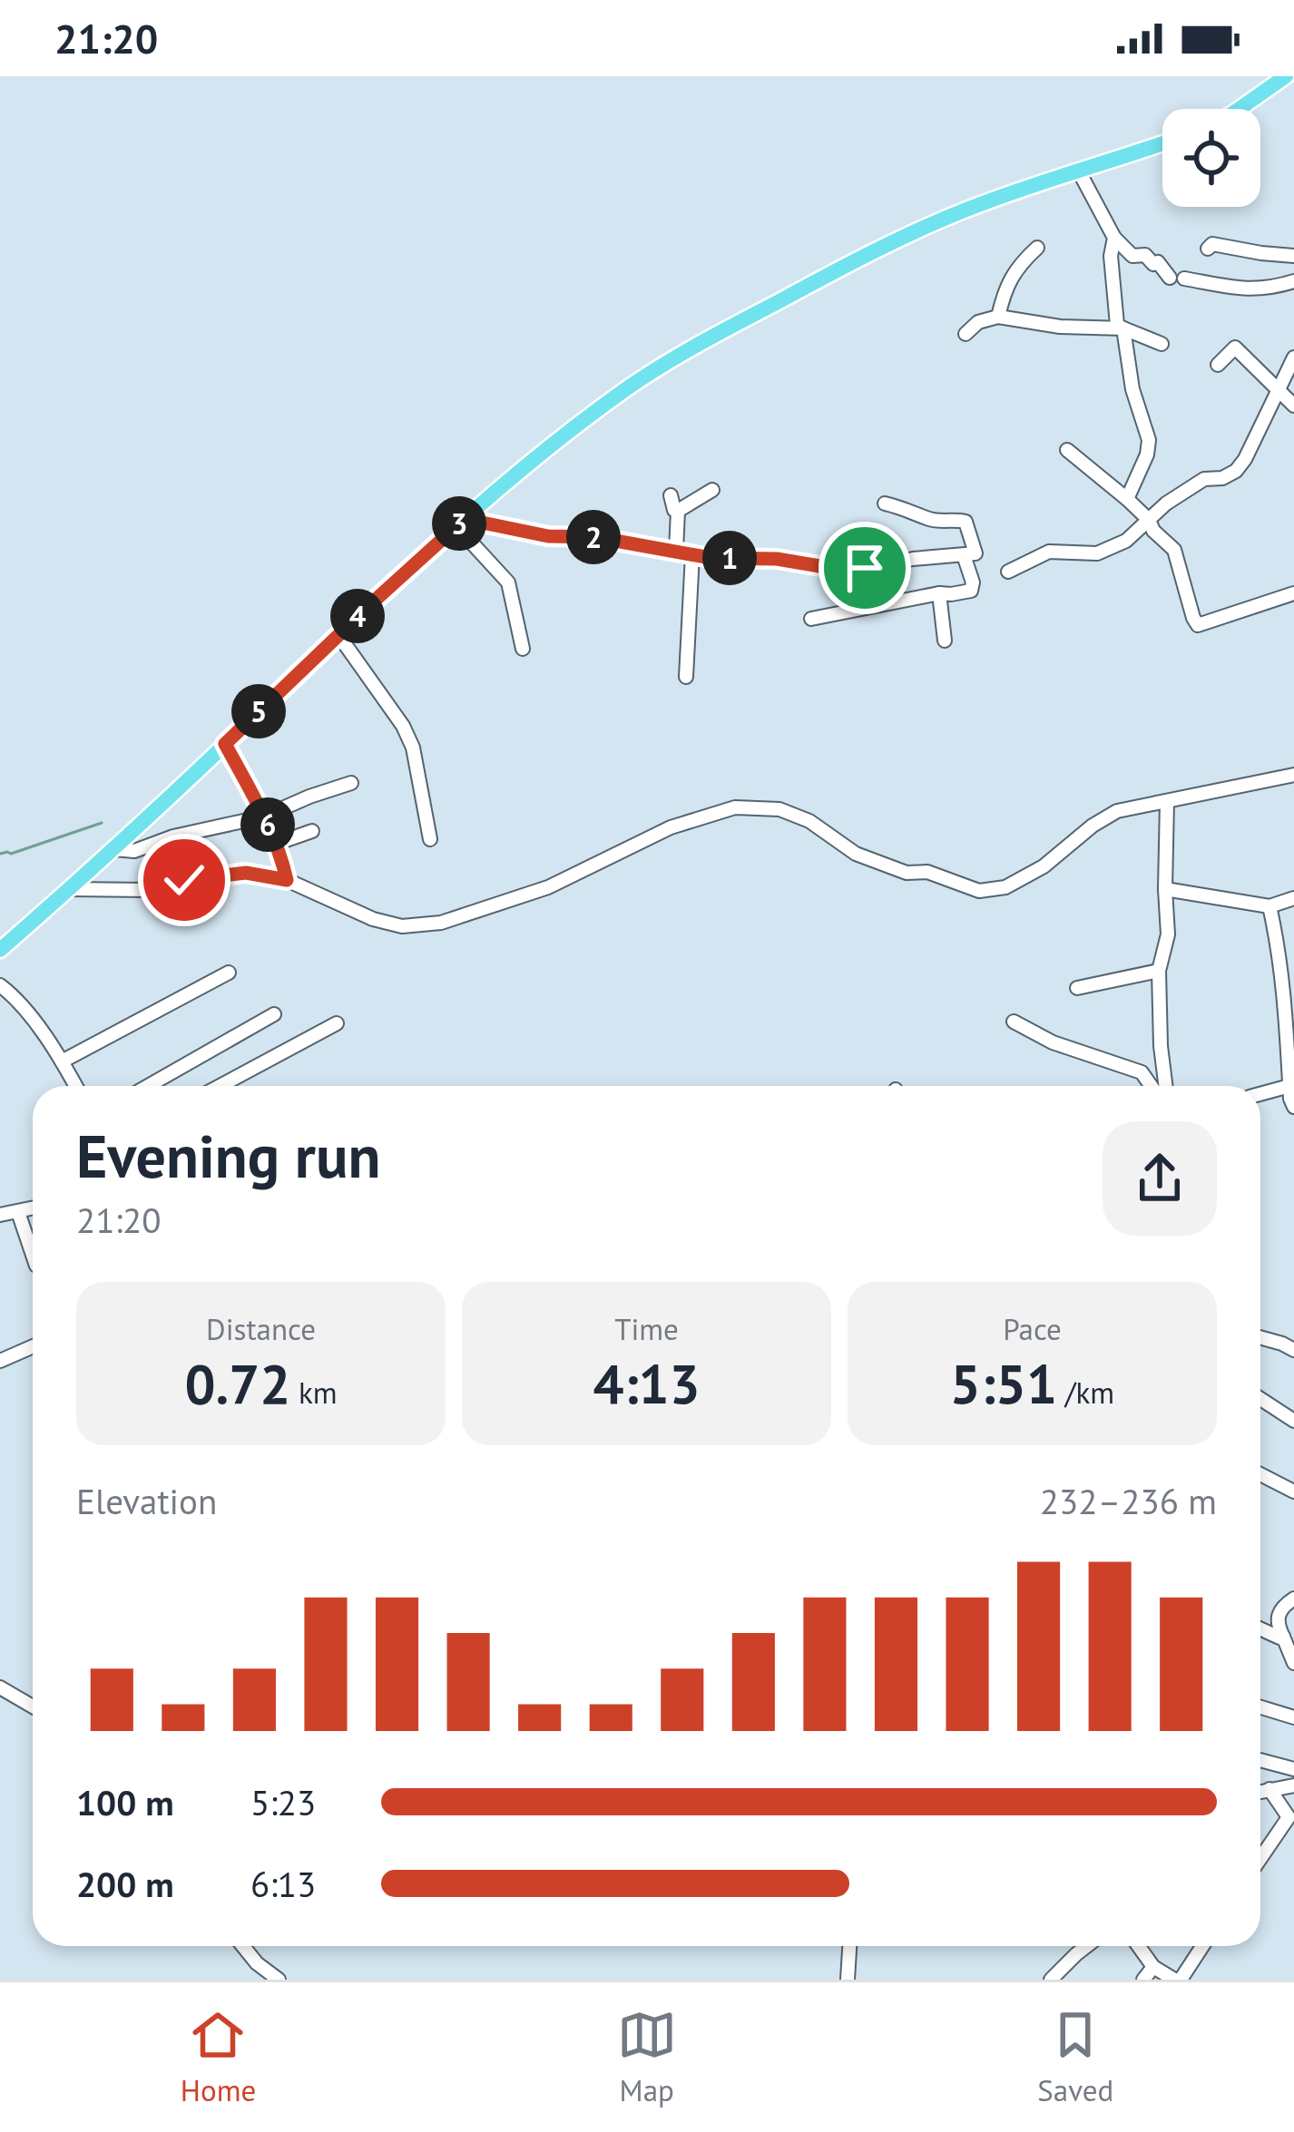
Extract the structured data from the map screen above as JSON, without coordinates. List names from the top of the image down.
{
  "page": {
    "status": "21:20",
    "pins": [
      "3",
      "2",
      "1",
      "4",
      "5",
      "6"
    ],
    "heading": ["Evening run", "21:20"],
    "stats": [
      ["Distance", "0.72 km"],
      ["Time", "4:13"],
      ["Pace", "5:51 /km"]
    ],
    "chart": ["Elevation", "232–236 m"],
    "list": [
      {
        "name": "100 m",
        "note": "5:23"
      },
      {
        "name": "200 m",
        "note": "6:13"
      }
    ],
    "tabs": ["Home", "Map", "Saved"]
  }
}
